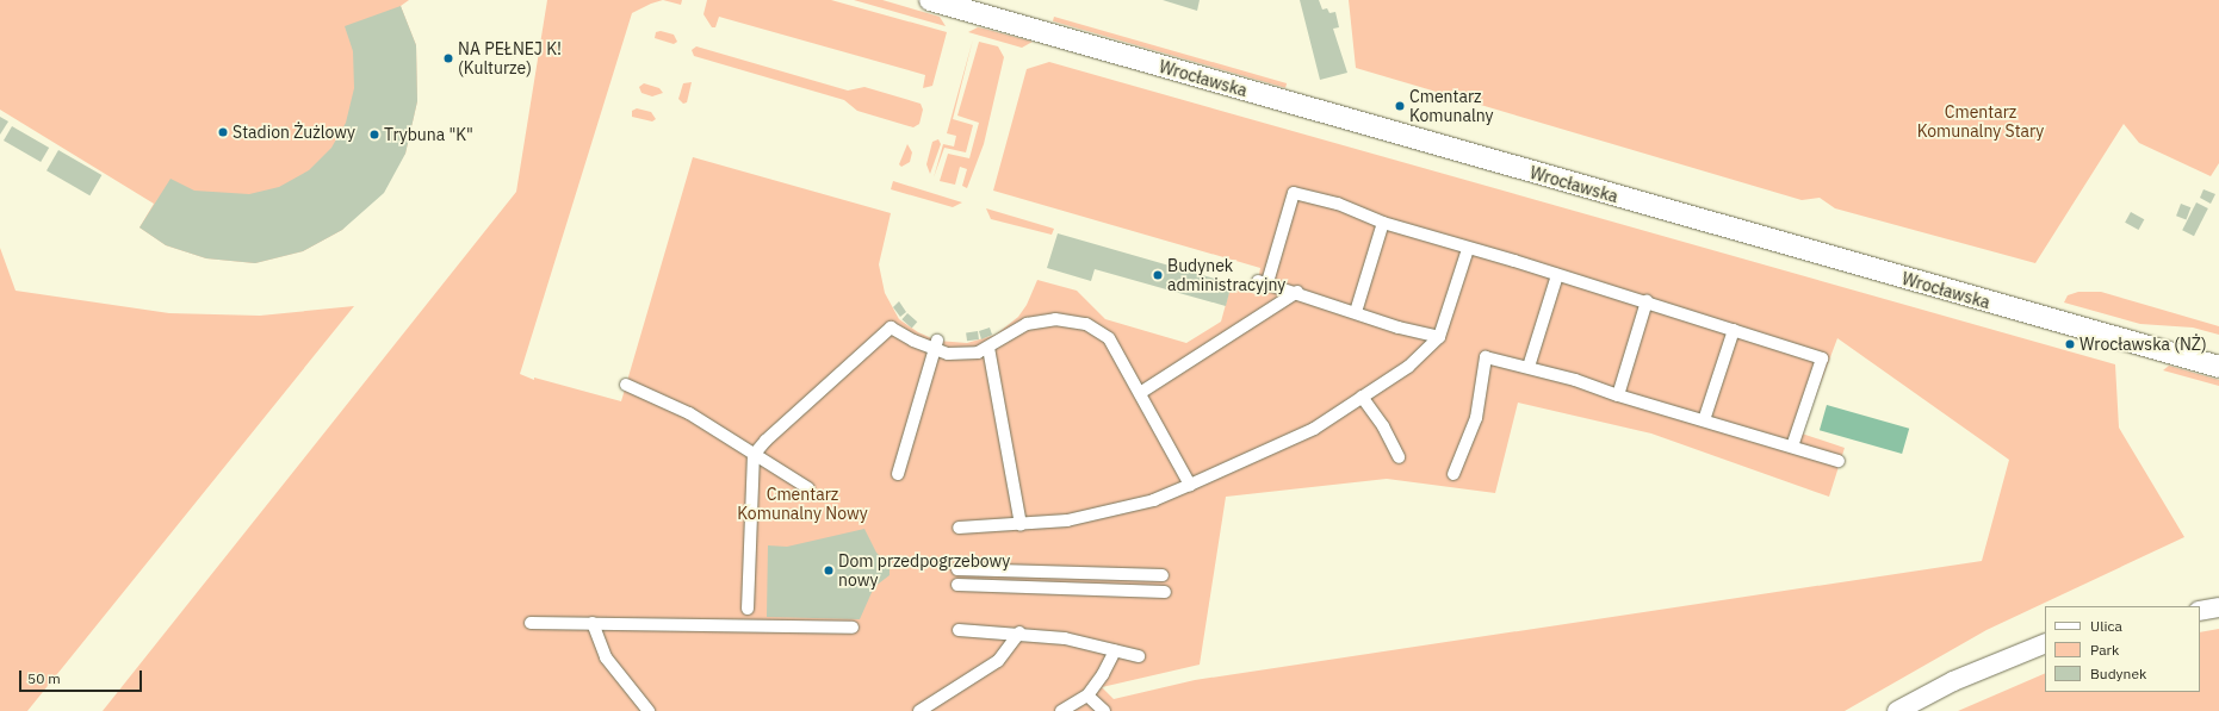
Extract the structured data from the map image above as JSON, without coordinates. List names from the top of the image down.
{
  "streets": {
    "main road": ["Wrocławska"]
  },
  "parks": ["Cmentarz Komunalny Stary", "Cmentarz Komunalny Nowy"],
  "places": [
    "NA PEŁNEJ K! (Kulturze)",
    "Cmentarz Komunalny",
    "Stadion Żużlowy",
    "Trybuna \"K\"",
    "Budynek administracyjny",
    "Wrocławska (NŻ)",
    "Dom przedpogrzebowy nowy"
  ],
  "legend": ["Ulica", "Park", "Budynek"],
  "scale_bar": "50 m"
}
